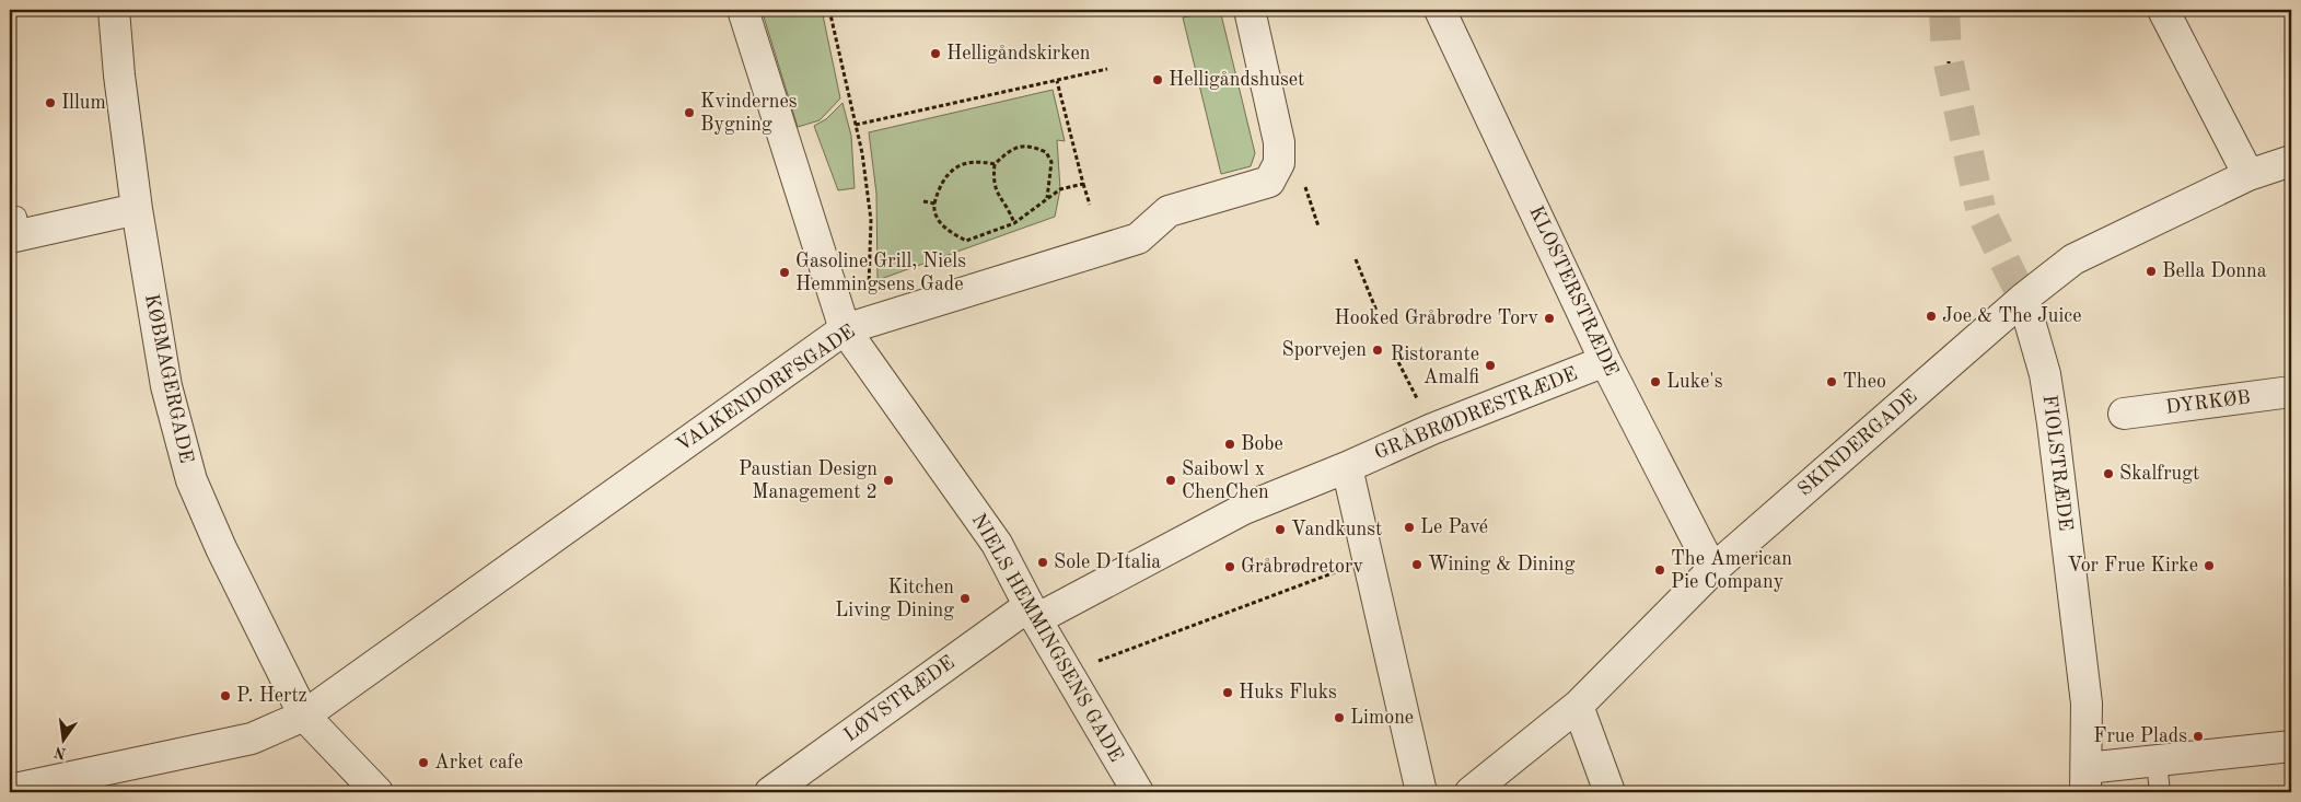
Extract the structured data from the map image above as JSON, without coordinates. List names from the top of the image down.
{
  "streets": {
    "street": [
      "KLOSTERSTRÆDE",
      "KØBMAGERGADE",
      "VALKENDORFSGADE",
      "DYRKØB",
      "GRÅBRØDRESTRÆDE",
      "SKINDERGADE",
      "FIOLSTRÆDE",
      "NIELS HEMMINGSENS GADE",
      "LØVSTRÆDE"
    ]
  },
  "crossings": [
    ["KLOSTERSTRÆDE", "GRÅBRØDRESTRÆDE"],
    ["KLOSTERSTRÆDE", "SKINDERGADE"],
    ["KØBMAGERGADE", "VALKENDORFSGADE"],
    ["VALKENDORFSGADE", "NIELS HEMMINGSENS GADE"],
    ["SKINDERGADE", "FIOLSTRÆDE"],
    ["NIELS HEMMINGSENS GADE", "LØVSTRÆDE"]
  ],
  "places": [
    "Helligåndskirken",
    "Helligåndshuset",
    "Illum",
    "Kvindernes Bygning",
    "Bella Donna",
    "Gasoline Grill, Niels Hemmingsens Gade",
    "Joe & The Juice",
    "Hooked Gråbrødre Torv",
    "Sporvejen",
    "Ristorante Amalfi",
    "Luke's",
    "Theo",
    "Bobe",
    "Skalfrugt",
    "Paustian Design Management 2",
    "Saibowl x ChenChen",
    "Le Pavé",
    "Vandkunst",
    "Sole D Italia",
    "Wining & Dining",
    "Vor Frue Kirke",
    "Gråbrødretorv",
    "The American Pie Company",
    "Kitchen Living Dining",
    "Huks Fluks",
    "P. Hertz",
    "Limone",
    "Frue Plads",
    "Arket cafe"
  ],
  "north": "bottom"
}
